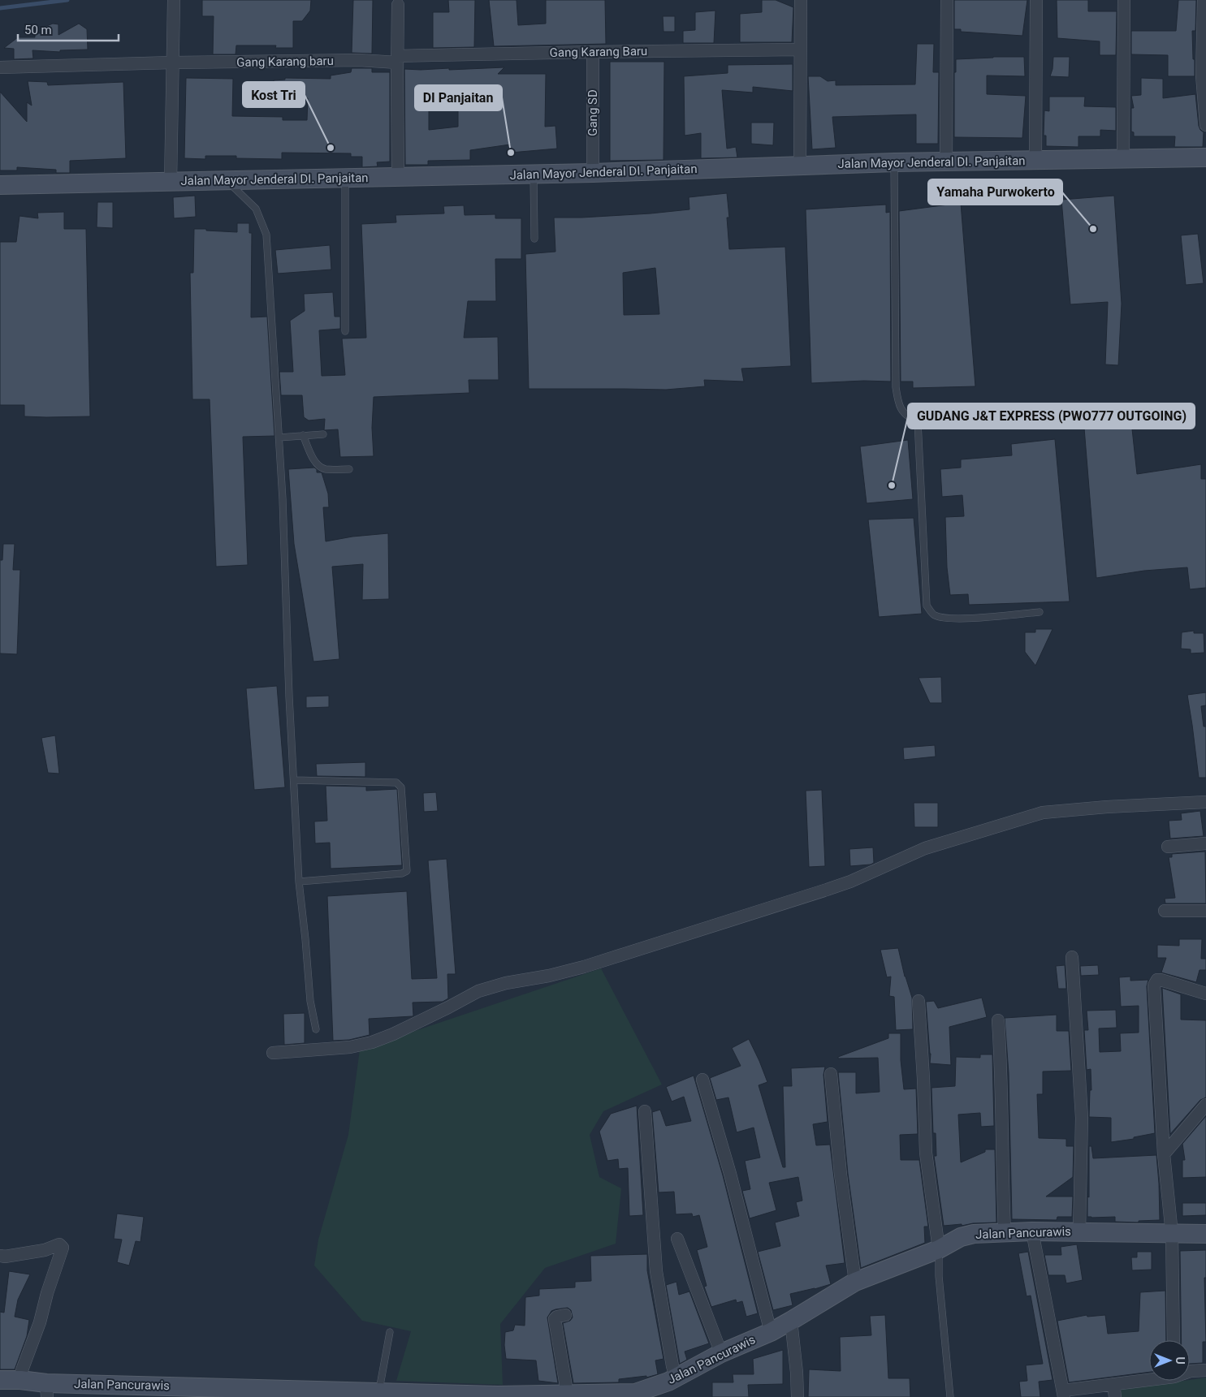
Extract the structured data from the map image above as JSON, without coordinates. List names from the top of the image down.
{
  "streets": {
    "street": [
      "Gang Karang Baru",
      "Gang Karang baru",
      "Gang SD",
      "Jalan Mayor Jenderal DI. Panjaitan",
      "Jalan Pancurawis"
    ]
  },
  "crossings": [
    ["Gang Karang Baru", "Gang Karang baru"],
    ["Gang Karang Baru", "Gang SD"],
    ["Gang SD", "Jalan Mayor Jenderal DI. Panjaitan"]
  ],
  "places": [
    "Kost Tri",
    "DI Panjaitan",
    "Yamaha Purwokerto",
    "GUDANG J&T EXPRESS (PWO777 OUTGOING)"
  ],
  "scale_bar": "50 m",
  "north": "right"
}
